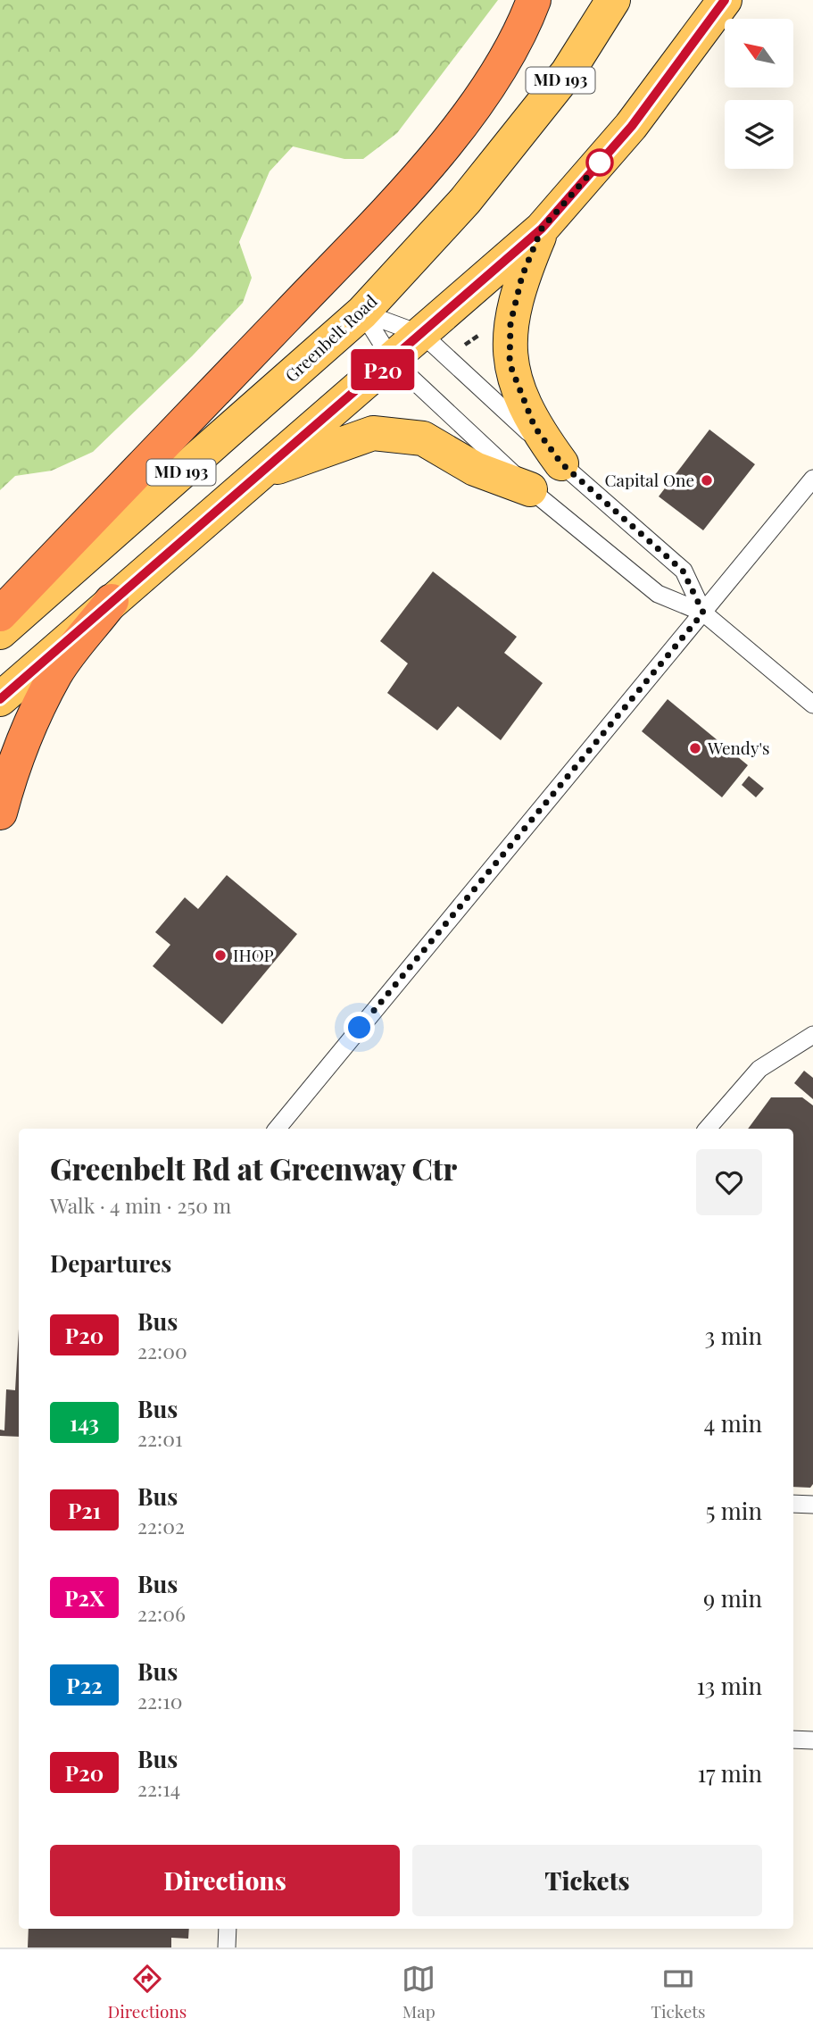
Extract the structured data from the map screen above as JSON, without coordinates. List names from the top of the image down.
{
  "streets": {
    "main road": ["MD 193", "Greenbelt Road"]
  },
  "places": ["Capital One", "Wendy's", "IHOP"],
  "lines": ["bus line P20"],
  "north": "top left",
  "page": {
    "on_map": "P20",
    "heading": [
      ["Greenbelt Rd at Greenway Ctr", "Walk · 4 min · 250 m"],
      "Departures"
    ],
    "list": [
      {
        "mark": "P20",
        "name": "Bus",
        "note": "22:00",
        "value": "3 min"
      },
      {
        "mark": "143",
        "name": "Bus",
        "note": "22:01",
        "value": "4 min"
      },
      {
        "mark": "P21",
        "name": "Bus",
        "note": "22:02",
        "value": "5 min"
      },
      {
        "mark": "P2X",
        "name": "Bus",
        "note": "22:06",
        "value": "9 min"
      },
      {
        "mark": "P22",
        "name": "Bus",
        "note": "22:10",
        "value": "13 min"
      },
      {
        "mark": "P20",
        "name": "Bus",
        "note": "22:14",
        "value": "17 min"
      }
    ],
    "buttons": ["Directions", "Tickets"],
    "tabs": ["Directions", "Map", "Tickets"]
  }
}
